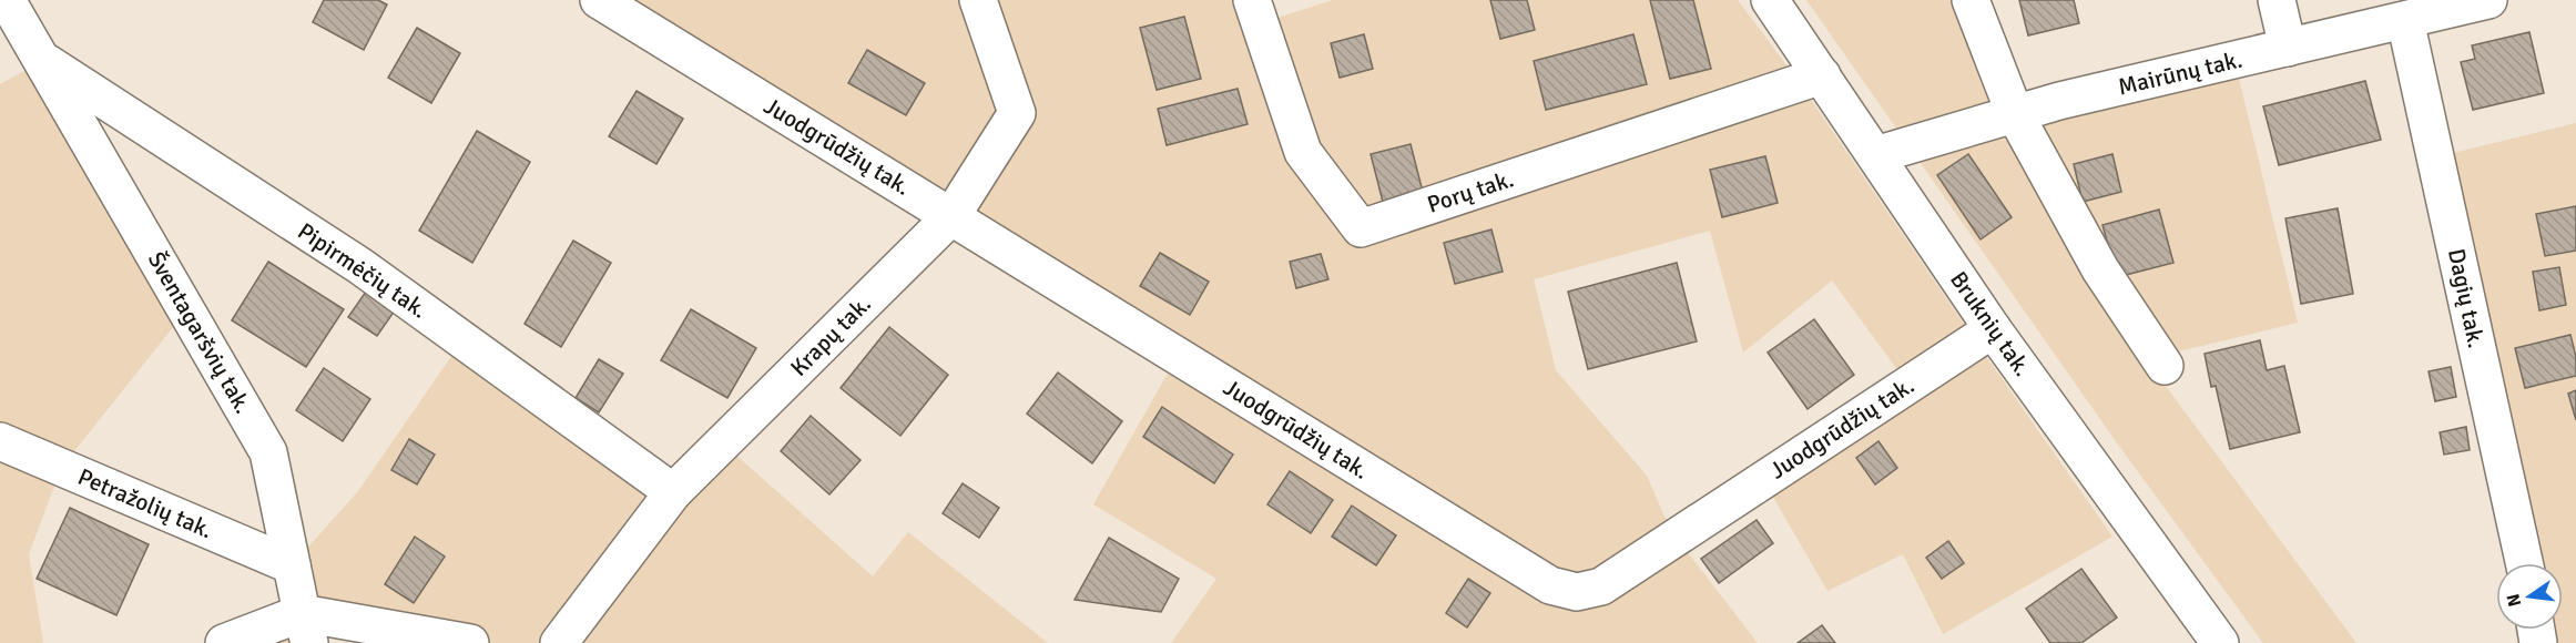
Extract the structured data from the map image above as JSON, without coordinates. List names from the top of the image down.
{
  "streets": {
    "street": [
      "Mairūnų tak.",
      "Juodgrūdžių tak.",
      "Porų tak.",
      "Pipirmėčių tak.",
      "Dagių tak.",
      "Bruknių tak.",
      "Šventagaršvių tak.",
      "Krapų tak.",
      "Petražolių tak."
    ]
  },
  "crossings": [
    ["Mairūnų tak.", "Dagių tak."],
    ["Mairūnų tak.", "Bruknių tak."],
    ["Juodgrūdžių tak.", "Bruknių tak."],
    ["Juodgrūdžių tak.", "Krapų tak."],
    ["Porų tak.", "Bruknių tak."],
    ["Pipirmėčių tak.", "Šventagaršvių tak."],
    ["Pipirmėčių tak.", "Krapų tak."],
    ["Šventagaršvių tak.", "Petražolių tak."]
  ],
  "north": "left"
}
